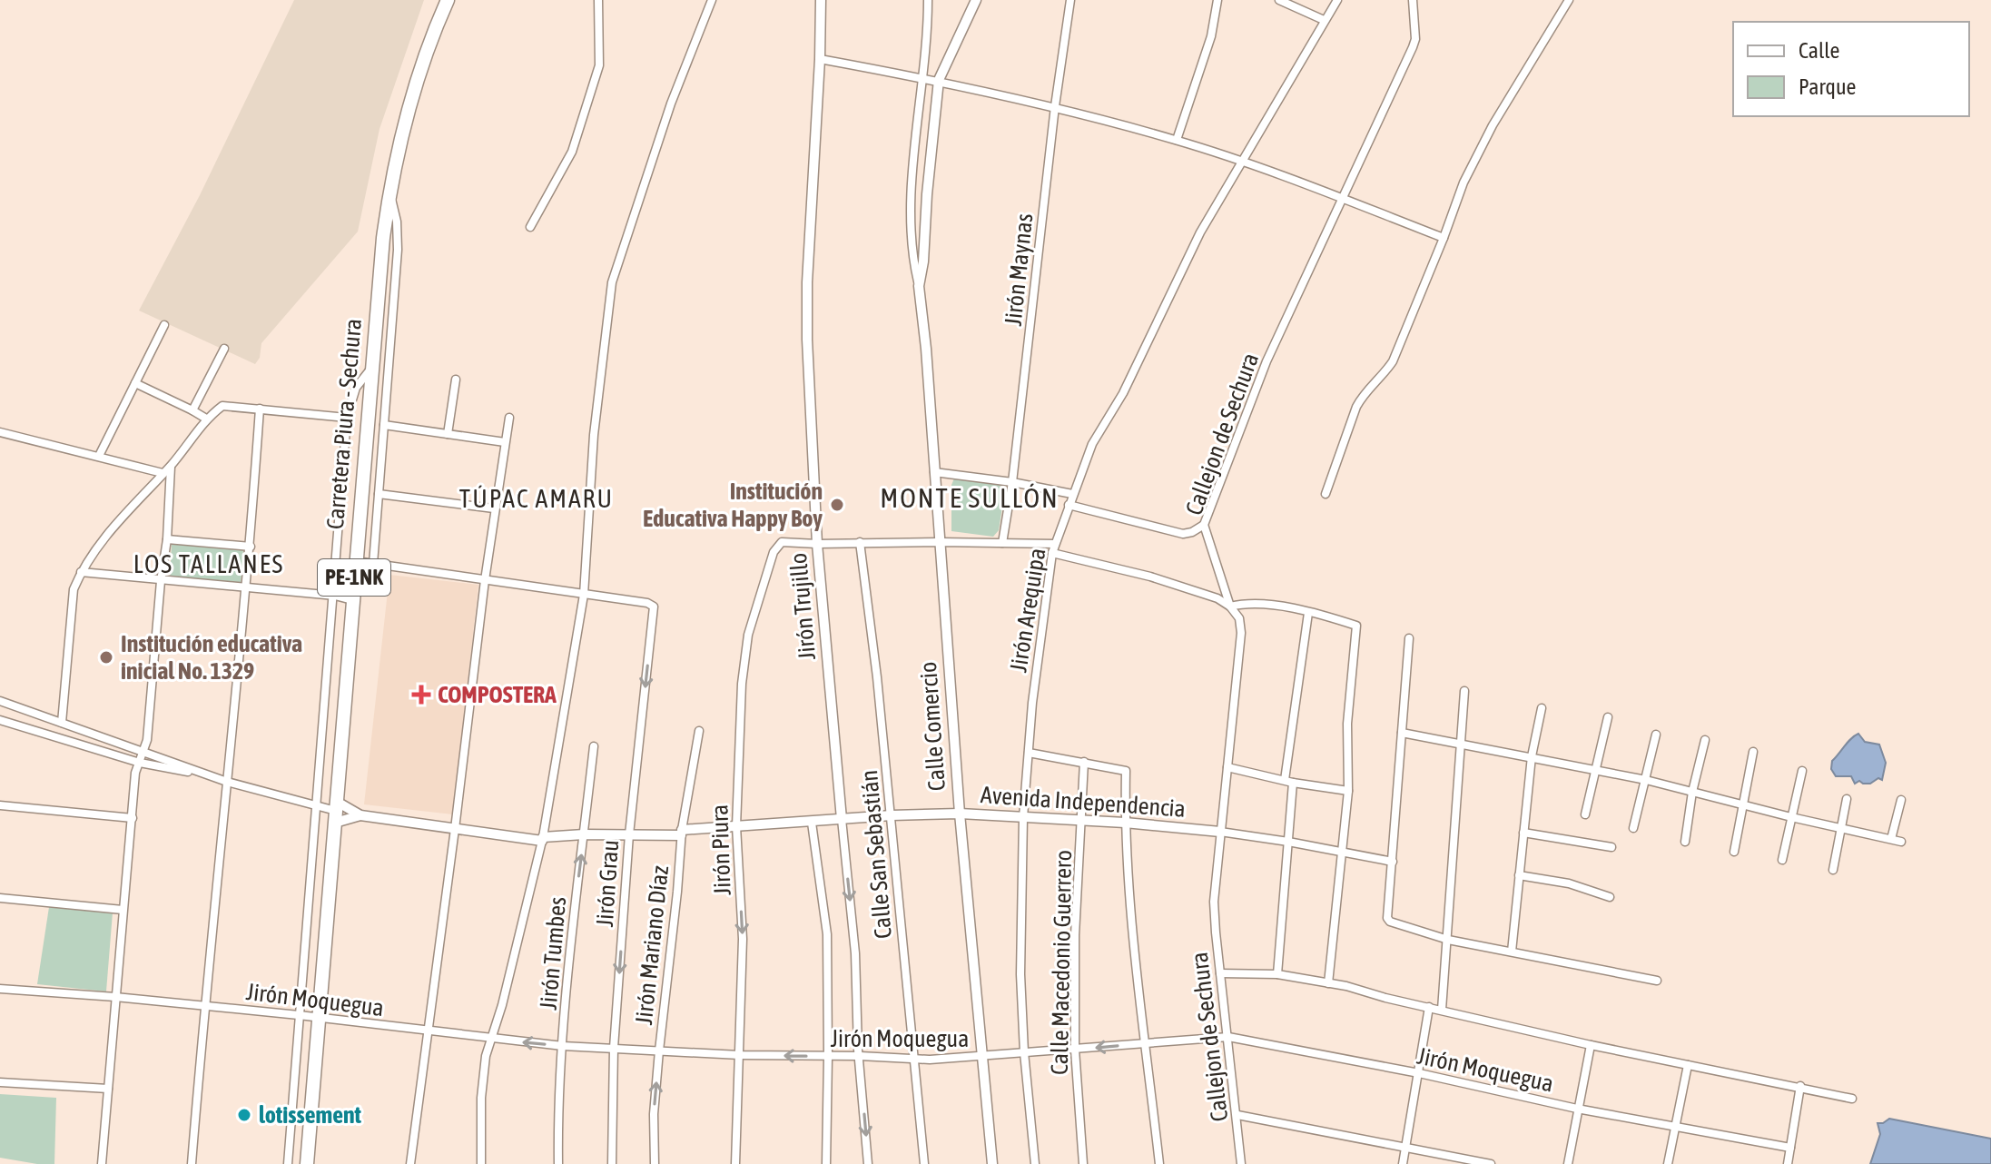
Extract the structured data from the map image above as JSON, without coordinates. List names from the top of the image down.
{
  "streets": {
    "main road": ["Carretera Piura - Sechura", "PE-1NK"],
    "street": [
      "Jirón Maynas",
      "Callejon de Sechura",
      "Jirón Trujillo",
      "Jirón Arequipa",
      "Calle Comercio",
      "Avenida Independencia",
      "Jirón Piura",
      "Calle San Sebastián",
      "Jirón Grau",
      "Jirón Mariano Díaz",
      "Jirón Tumbes",
      "Calle Macedonio Guerrero",
      "Jirón Moquegua"
    ]
  },
  "crossings": [
    ["Carretera Piura - Sechura", "Avenida Independencia"],
    ["Carretera Piura - Sechura", "Jirón Moquegua"],
    ["Callejon de Sechura", "Avenida Independencia"],
    ["Callejon de Sechura", "Jirón Moquegua"],
    ["Jirón Trujillo", "Avenida Independencia"],
    ["Jirón Trujillo", "Jirón Piura"],
    ["Jirón Trujillo", "Jirón Moquegua"],
    ["Jirón Arequipa", "Avenida Independencia"],
    ["Jirón Arequipa", "Jirón Moquegua"],
    ["Calle Comercio", "Avenida Independencia"],
    ["Calle Comercio", "Jirón Moquegua"],
    ["Avenida Independencia", "Jirón Piura"],
    ["Avenida Independencia", "Calle San Sebastián"],
    ["Avenida Independencia", "Jirón Grau"],
    ["Avenida Independencia", "Jirón Mariano Díaz"],
    ["Avenida Independencia", "Jirón Tumbes"],
    ["Avenida Independencia", "Calle Macedonio Guerrero"],
    ["Jirón Piura", "Jirón Moquegua"],
    ["Calle San Sebastián", "Jirón Moquegua"],
    ["Jirón Grau", "Jirón Moquegua"],
    ["Jirón Mariano Díaz", "Jirón Moquegua"],
    ["Jirón Tumbes", "Jirón Moquegua"],
    ["Calle Macedonio Guerrero", "Jirón Moquegua"]
  ],
  "one_way": ["Jirón Grau"],
  "districts": ["TÚPAC AMARU", "MONTE SULLÓN", "LOS TALLANES"],
  "places": {
    "other": ["Institución Educativa Happy Boy", "Institución educativa inicial No. 1329", "lotissement"],
    "health": ["COMPOSTERA"]
  },
  "legend": ["Calle", "Parque"]
}
